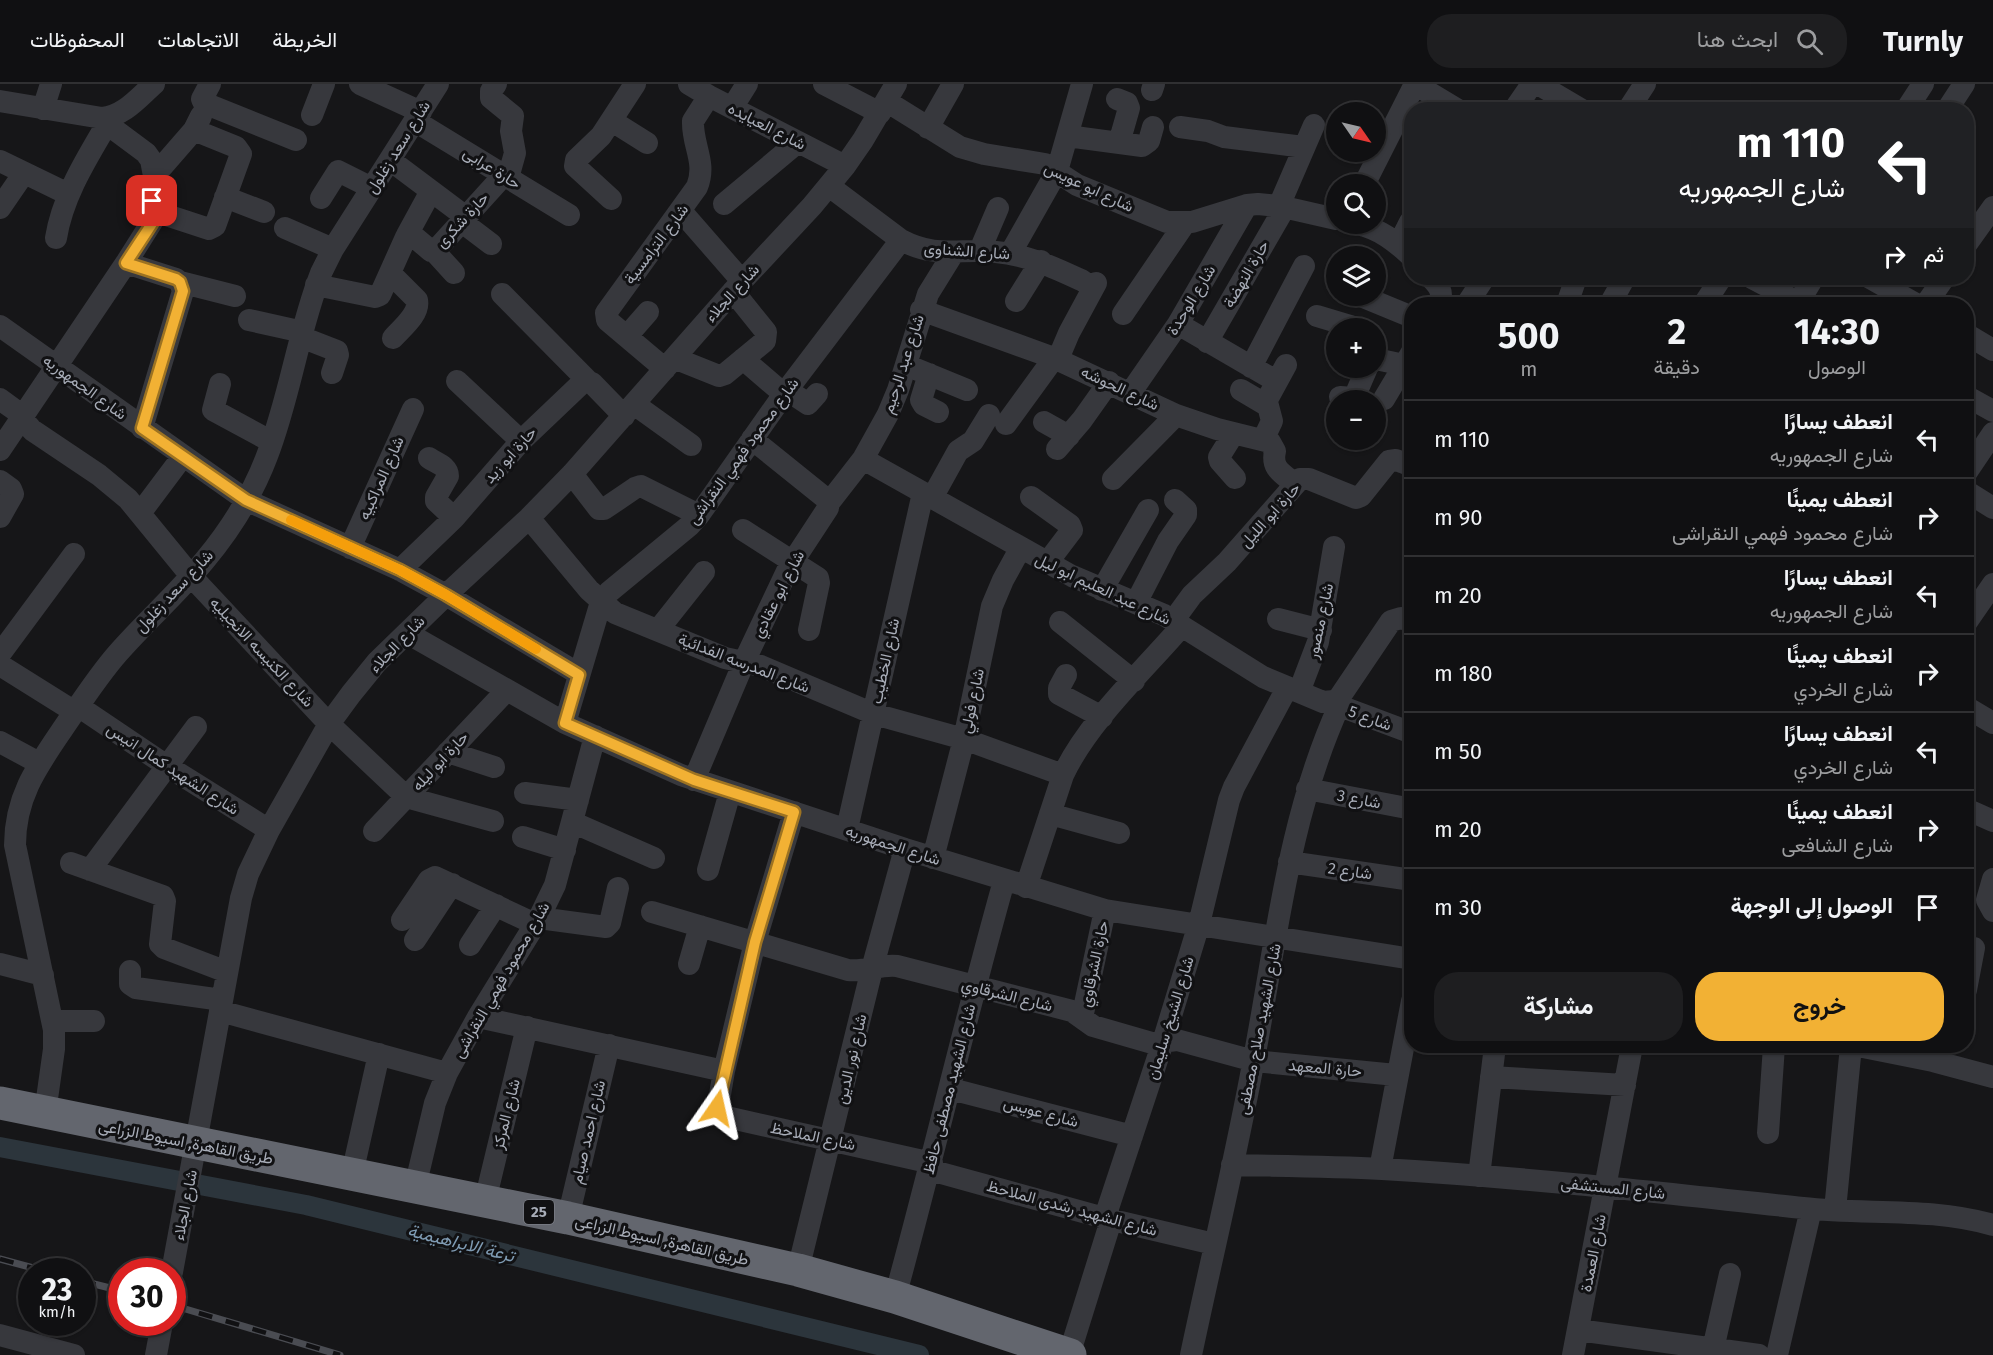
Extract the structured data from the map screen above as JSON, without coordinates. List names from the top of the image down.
{
  "streets": {
    "highway": ["طريق القاهرة, اسيوط الزراعى", "25"],
    "street": [
      "شارع العيايده",
      "شارع سعد زغلول",
      "حارة عرابى",
      "شارع ابو عويس",
      "حارة شكرى",
      "شارع الترامسية",
      "شارع الشناوى",
      "حارة النهضة",
      "شارع الجلاء",
      "شارع الوحدة",
      "شارع عبد الرحيم",
      "شارع الجمهوريه",
      "شارع الحوشه",
      "شارع محمود فهمي النقراشى",
      "حارة ابو زيد",
      "شارع المراكبيه",
      "حارة ابو الليل",
      "شارع عبد العليم ابو ليل",
      "شارع ابو عقادي",
      "شارع منصور",
      "شارع الكنيسه الانجيليه",
      "شارع الخطيب",
      "شارع المدرسه الفدائية",
      "شارع فولي",
      "شارع 5",
      "حارة ابو ليله",
      "شارع الشهيد كمال انيس",
      "شارع 3",
      "شارع 2",
      "حارة الشرقاوي",
      "شارع الشرقاوي",
      "شارع الشيخ سليمان",
      "شارع الشهيد صلاح مصطفى",
      "شارع نور الدين",
      "حارة المعهد",
      "شارع الشهيد مصطفى حافظ",
      "شارع عويس",
      "شارع المركز",
      "شارع احمد صيام",
      "شارع الملاحظ",
      "شارع المستشفى",
      "شارع الشهيد رشدى الملاحظ",
      "شارع العمدة"
    ]
  },
  "crossings": [
    ["شارع العيايده", "شارع الترامسية"],
    ["شارع العيايده", "شارع الجلاء"],
    ["شارع سعد زغلول", "حارة عرابى"],
    ["شارع سعد زغلول", "حارة شكرى"],
    ["شارع سعد زغلول", "شارع الجمهوريه"],
    ["شارع سعد زغلول", "شارع الكنيسه الانجيليه"],
    ["شارع سعد زغلول", "شارع الشهيد كمال انيس"],
    ["شارع سعد زغلول", "طريق القاهرة, اسيوط الزراعى"],
    ["حارة عرابى", "حارة شكرى"],
    ["شارع ابو عويس", "حارة النهضة"],
    ["شارع ابو عويس", "شارع الجلاء"],
    ["شارع ابو عويس", "شارع الوحدة"],
    ["شارع الترامسية", "شارع الجلاء"],
    ["شارع الشناوى", "شارع الجلاء"],
    ["شارع الشناوى", "شارع عبد الرحيم"],
    ["شارع الشناوى", "شارع محمود فهمي النقراشى"],
    ["شارع الشناوى", "شارع الخطيب"],
    ["شارع الجلاء", "شارع الجمهوريه"],
    ["شارع الجلاء", "شارع الكنيسه الانجيليه"],
    ["شارع الجلاء", "شارع المدرسه الفدائية"],
    ["شارع الجلاء", "شارع الشهيد كمال انيس"],
    ["شارع الجلاء", "طريق القاهرة, اسيوط الزراعى"],
    ["شارع الوحدة", "شارع الحوشه"],
    ["شارع عبد الرحيم", "شارع الحوشه"],
    ["شارع عبد الرحيم", "شارع عبد العليم ابو ليل"],
    ["شارع عبد الرحيم", "شارع ابو عقادي"],
    ["شارع الجمهوريه", "شارع محمود فهمي النقراشى"],
    ["شارع الجمهوريه", "حارة ابو زيد"],
    ["شارع الجمهوريه", "شارع المراكبيه"],
    ["شارع الجمهوريه", "حارة ابو الليل"],
    ["شارع الجمهوريه", "شارع ابو عقادي"],
    ["شارع الجمهوريه", "شارع الخطيب"],
    ["شارع الجمهوريه", "شارع فولي"],
    ["شارع الجمهوريه", "حارة ابو ليله"],
    ["شارع الجمهوريه", "حارة الشرقاوي"],
    ["شارع الجمهوريه", "شارع الشيخ سليمان"],
    ["شارع الجمهوريه", "شارع الشهيد صلاح مصطفى"],
    ["شارع الجمهوريه", "شارع نور الدين"],
    ["شارع الجمهوريه", "شارع الشهيد مصطفى حافظ"],
    ["شارع الجمهوريه", "شارع الملاحظ"],
    ["شارع الحوشه", "شارع الخطيب"],
    ["شارع محمود فهمي النقراشى", "شارع المدرسه الفدائية"],
    ["شارع محمود فهمي النقراشى", "طريق القاهرة, اسيوط الزراعى"],
    ["حارة ابو الليل", "شارع عبد العليم ابو ليل"],
    ["حارة ابو الليل", "شارع المدرسه الفدائية"],
    ["شارع عبد العليم ابو ليل", "شارع منصور"],
    ["شارع عبد العليم ابو ليل", "شارع الخطيب"],
    ["شارع عبد العليم ابو ليل", "شارع فولي"],
    ["شارع عبد العليم ابو ليل", "شارع 5"],
    ["شارع عبد العليم ابو ليل", "شارع الشيخ سليمان"],
    ["شارع عبد العليم ابو ليل", "شارع الشهيد صلاح مصطفى"],
    ["شارع ابو عقادي", "شارع المدرسه الفدائية"],
    ["شارع منصور", "شارع الشيخ سليمان"],
    ["شارع الكنيسه الانجيليه", "حارة ابو ليله"],
    ["شارع الخطيب", "شارع المدرسه الفدائية"],
    ["شارع المدرسه الفدائية", "شارع فولي"],
    ["شارع 5", "شارع الشهيد صلاح مصطفى"],
    ["شارع 3", "شارع الشهيد صلاح مصطفى"],
    ["شارع 2", "شارع الشهيد صلاح مصطفى"],
    ["حارة الشرقاوي", "شارع الشرقاوي"],
    ["شارع الشرقاوي", "شارع الشيخ سليمان"],
    ["شارع الشرقاوي", "شارع الشهيد صلاح مصطفى"],
    ["شارع الشرقاوي", "شارع نور الدين"],
    ["شارع الشرقاوي", "حارة المعهد"],
    ["شارع الشرقاوي", "شارع الشهيد مصطفى حافظ"],
    ["شارع الشرقاوي", "شارع الملاحظ"],
    ["شارع الشيخ سليمان", "شارع عويس"],
    ["شارع الشيخ سليمان", "طريق القاهرة, اسيوط الزراعى"],
    ["شارع الشيخ سليمان", "شارع الشهيد رشدى الملاحظ"],
    ["شارع الشهيد صلاح مصطفى", "حارة المعهد"],
    ["شارع الشهيد صلاح مصطفى", "شارع المستشفى"],
    ["شارع الشهيد صلاح مصطفى", "شارع الشهيد رشدى الملاحظ"],
    ["شارع نور الدين", "شارع الملاحظ"],
    ["شارع نور الدين", "طريق القاهرة, اسيوط الزراعى"],
    ["شارع الشهيد مصطفى حافظ", "شارع عويس"],
    ["شارع الشهيد مصطفى حافظ", "شارع الملاحظ"],
    ["شارع الشهيد مصطفى حافظ", "طريق القاهرة, اسيوط الزراعى"],
    ["شارع الشهيد مصطفى حافظ", "شارع الشهيد رشدى الملاحظ"],
    ["شارع المركز", "طريق القاهرة, اسيوط الزراعى"],
    ["شارع احمد صيام", "طريق القاهرة, اسيوط الزراعى"],
    ["شارع الملاحظ", "شارع الشهيد رشدى الملاحظ"],
    ["شارع المستشفى", "شارع العمدة"]
  ],
  "water": ["ترعة الابراهيمية"],
  "north": "bottom right",
  "page": {
    "header": "Turnly",
    "search": "ابحث هنا",
    "nav": ["الخريطة", "الاتجاهات", "المحفوظات"],
    "map_buttons": ["+", "−"],
    "turn": ["110 m", "شارع الجمهوريه"],
    "then": "ثم",
    "eta": [
      "14:30",
      "الوصول",
      "2",
      "دقيقة",
      "500",
      "m"
    ],
    "list": [
      {
        "name": "انعطف يسارًا",
        "note": "شارع الجمهوريه",
        "value": "110 m"
      },
      {
        "name": "انعطف يمينًا",
        "note": "شارع محمود فهمي النقراشى",
        "value": "90 m"
      },
      {
        "name": "انعطف يسارًا",
        "note": "شارع الجمهوريه",
        "value": "20 m"
      },
      {
        "name": "انعطف يمينًا",
        "note": "شارع الخردي",
        "value": "180 m"
      },
      {
        "name": "انعطف يسارًا",
        "note": "شارع الخردي",
        "value": "50 m"
      },
      {
        "name": "انعطف يمينًا",
        "note": "شارع الشافعى",
        "value": "20 m"
      },
      {
        "name": "الوصول إلى الوجهة",
        "value": "30 m"
      }
    ],
    "buttons": ["خروج", "مشاركة"],
    "speed": "23 km/h",
    "limit": "30"
  }
}
